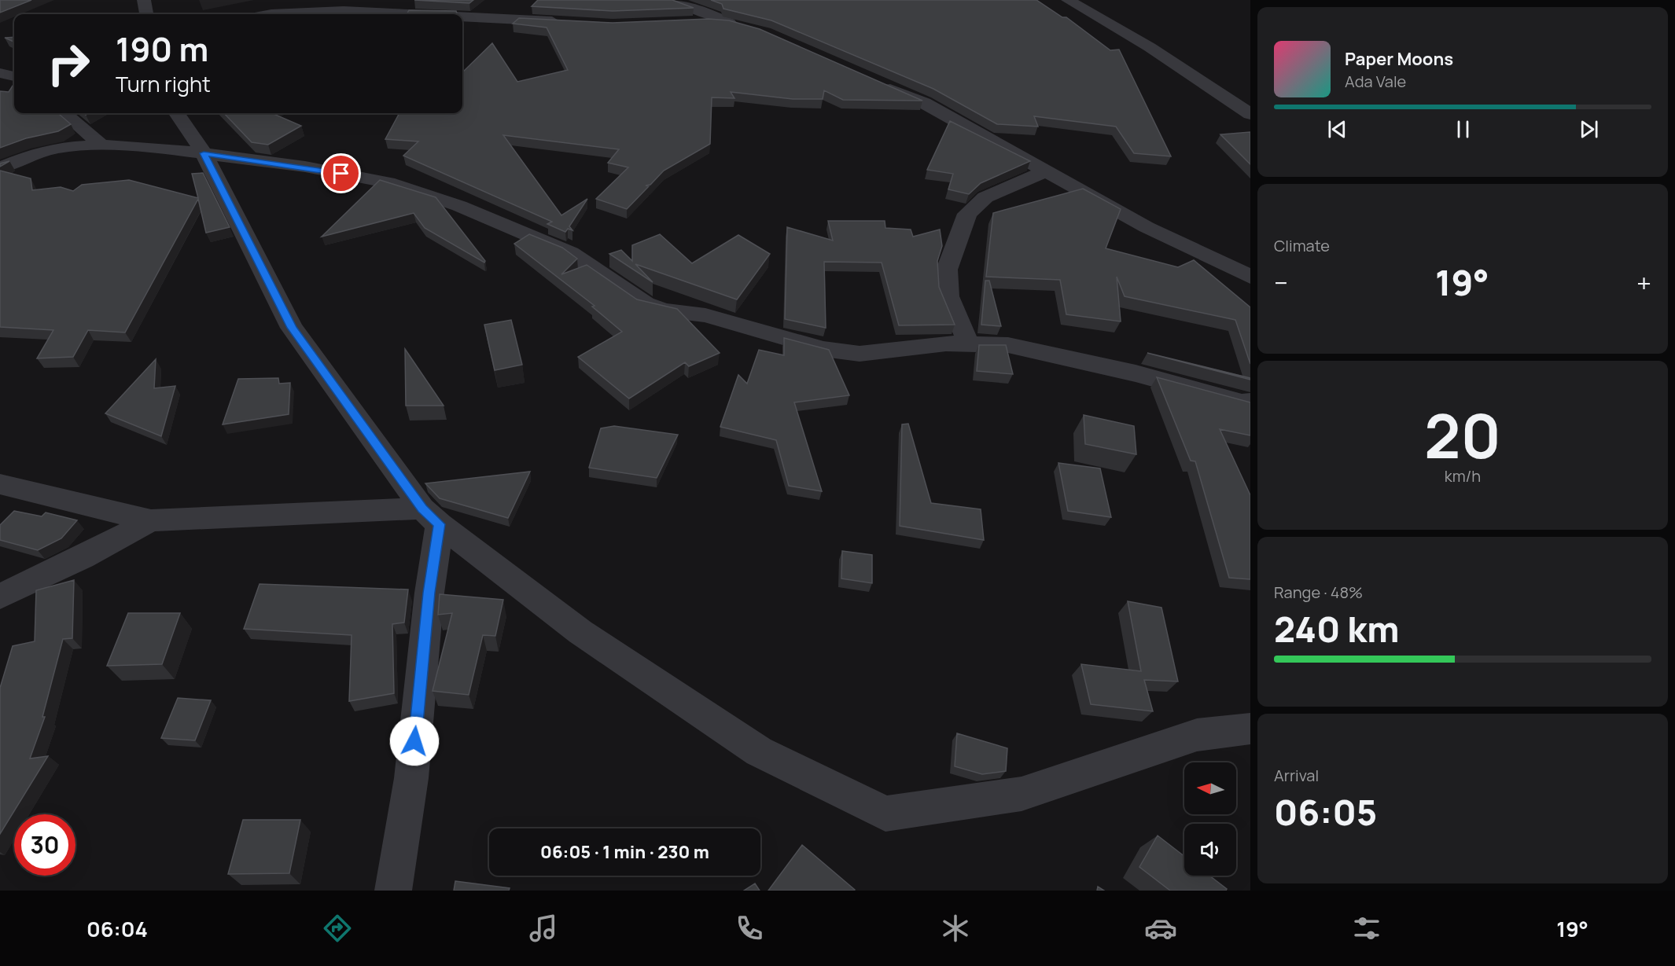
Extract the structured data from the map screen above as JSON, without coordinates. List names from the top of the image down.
{
  "north": "left",
  "page": {
    "turn": ["190 m", "Turn right"],
    "song": ["Paper Moons", "Ada Vale"],
    "tile": [
      "Climate",
      ["20", "km/h"],
      ["Range · 48%", "240 km"],
      ["Arrival", "06:05"]
    ],
    "heat": ["−", "19°", "+"],
    "limit": "30",
    "trip": "06:05 · 1 min · 230 m",
    "tabs": ["06:04", "19°"]
  }
}
